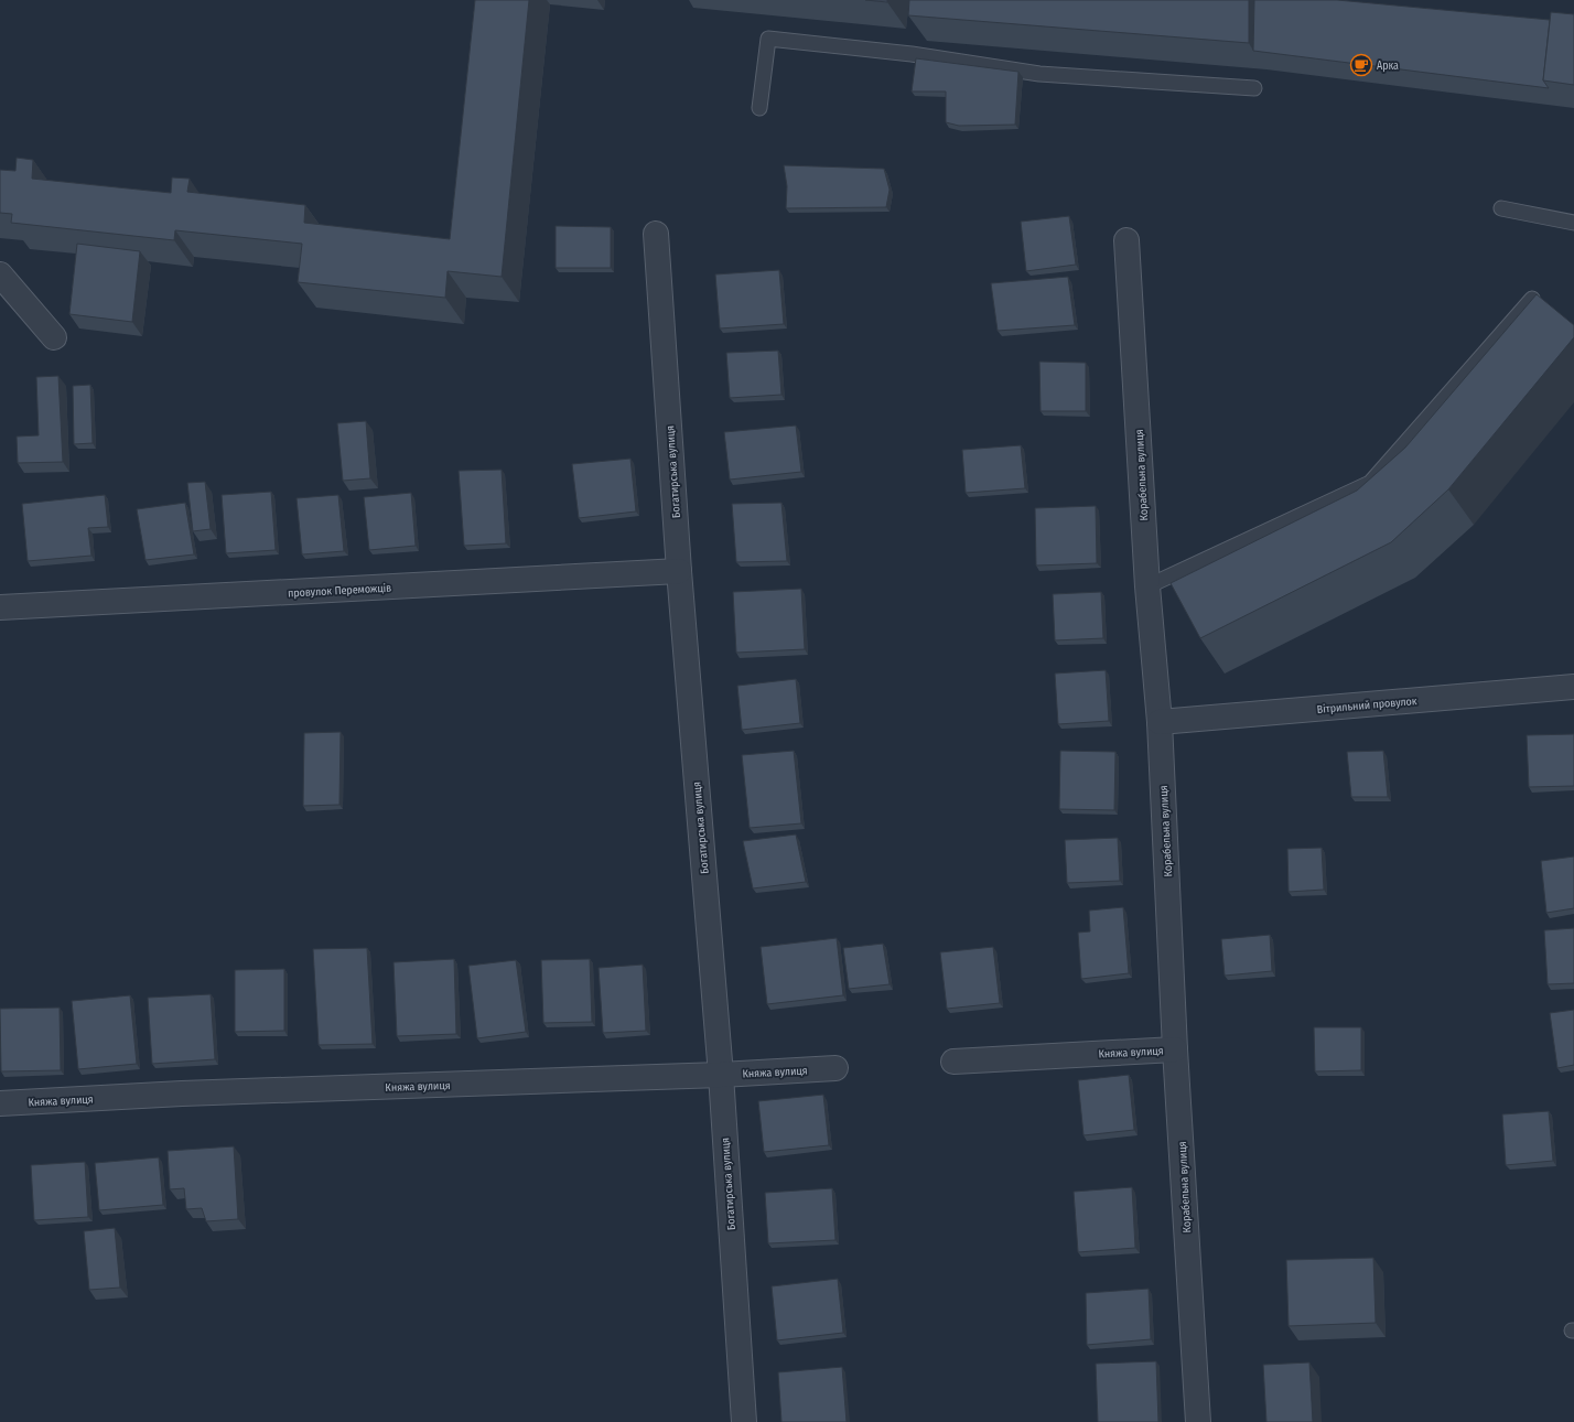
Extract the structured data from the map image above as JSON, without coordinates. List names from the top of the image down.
{
  "streets": {
    "street": [
      "Богатирська вулиця",
      "Корабельна вулиця",
      "провулок Переможців",
      "Вітрильний провулок",
      "Княжа вулиця"
    ]
  },
  "crossings": [
    ["Богатирська вулиця", "провулок Переможців"],
    ["Богатирська вулиця", "Княжа вулиця"],
    ["Корабельна вулиця", "Вітрильний провулок"],
    ["Корабельна вулиця", "Княжа вулиця"]
  ],
  "places": {
    "cafe": ["Арка"]
  }
}
